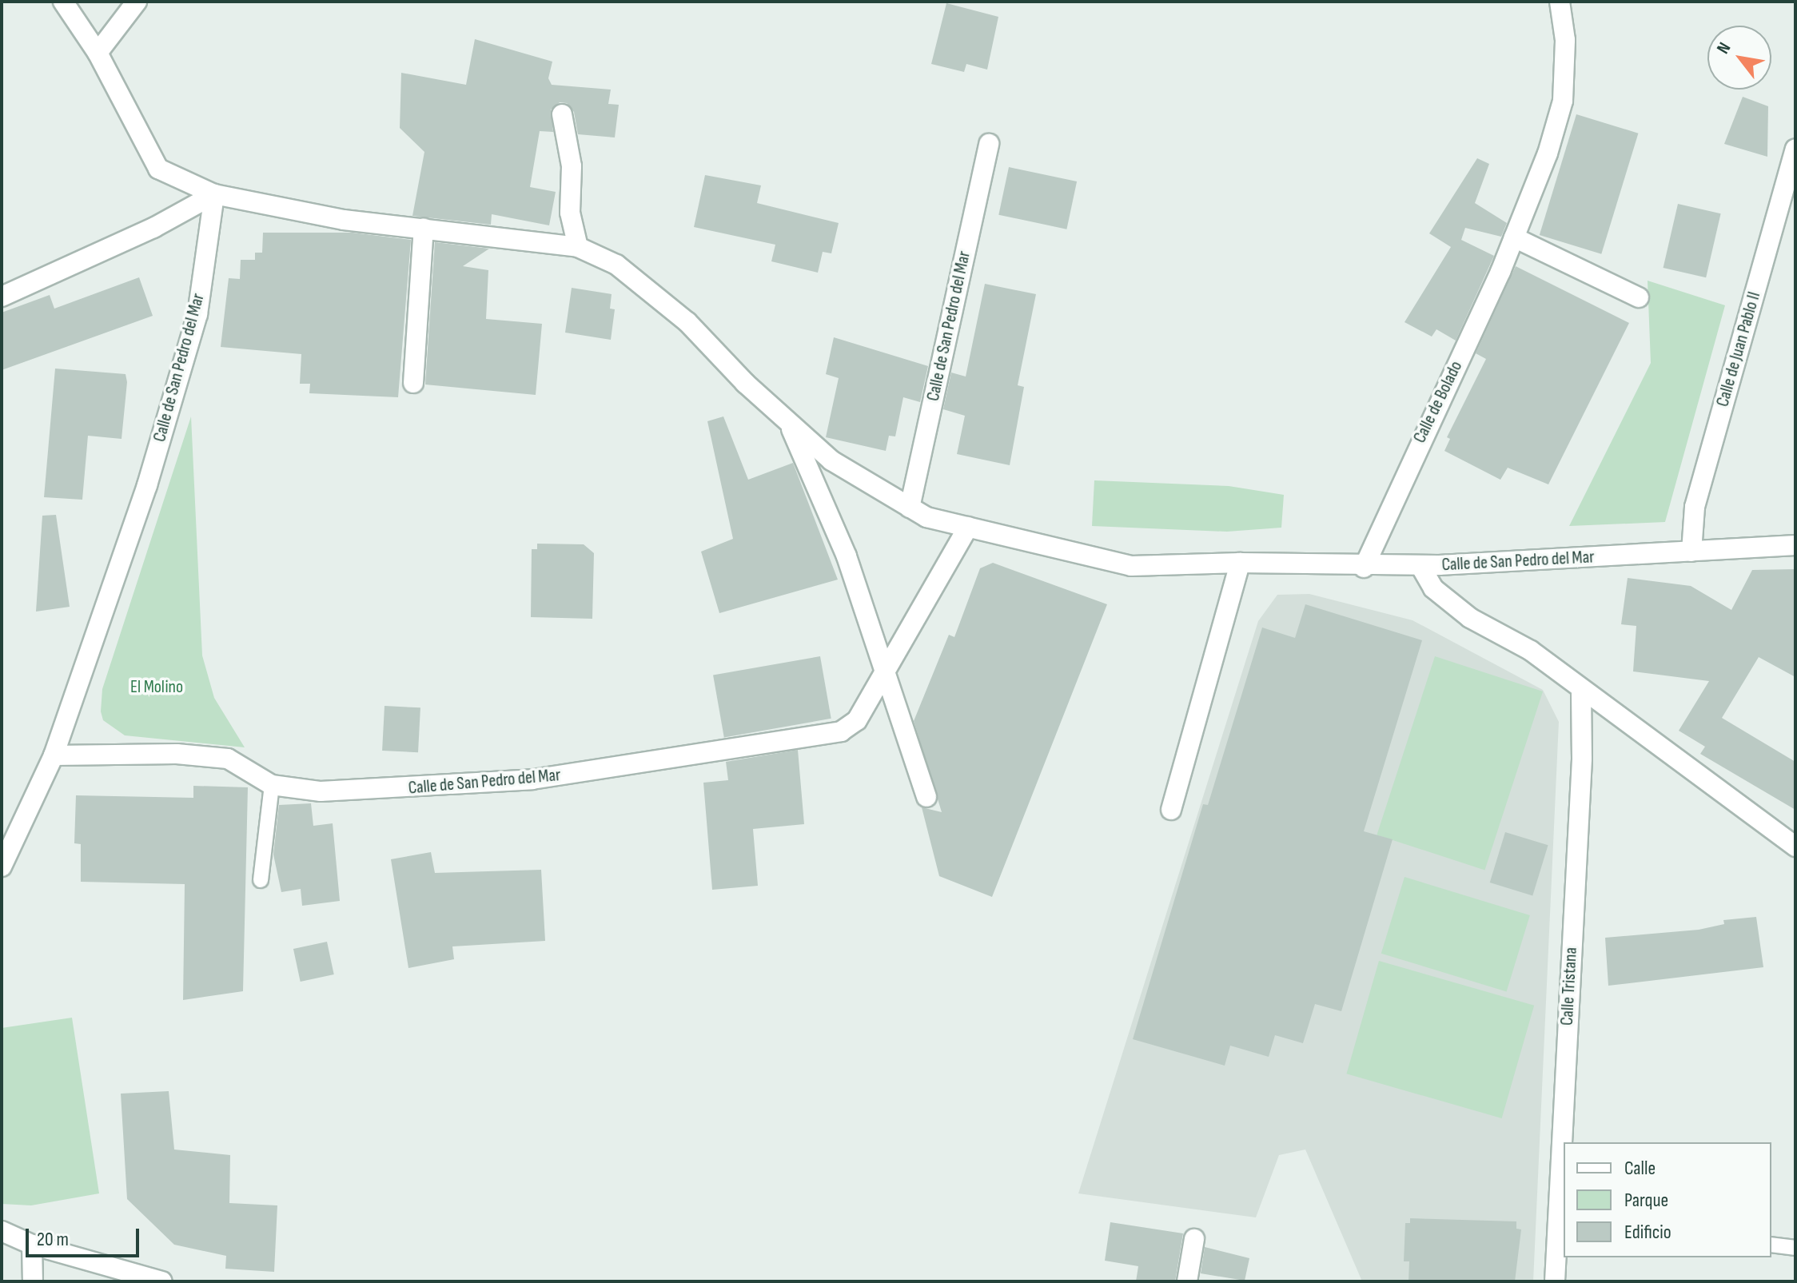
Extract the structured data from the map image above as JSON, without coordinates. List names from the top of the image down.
{
  "streets": {
    "street": [
      "Calle de San Pedro del Mar",
      "Calle de Juan Pablo II",
      "Calle de Bolado",
      "Calle Tristana"
    ]
  },
  "crossings": [
    ["Calle de San Pedro del Mar", "Calle de Juan Pablo II"],
    ["Calle de San Pedro del Mar", "Calle de Bolado"]
  ],
  "parks": ["El Molino"],
  "legend": ["Calle", "Parque", "Edificio"],
  "scale_bar": "20 m",
  "north": "top left"
}
